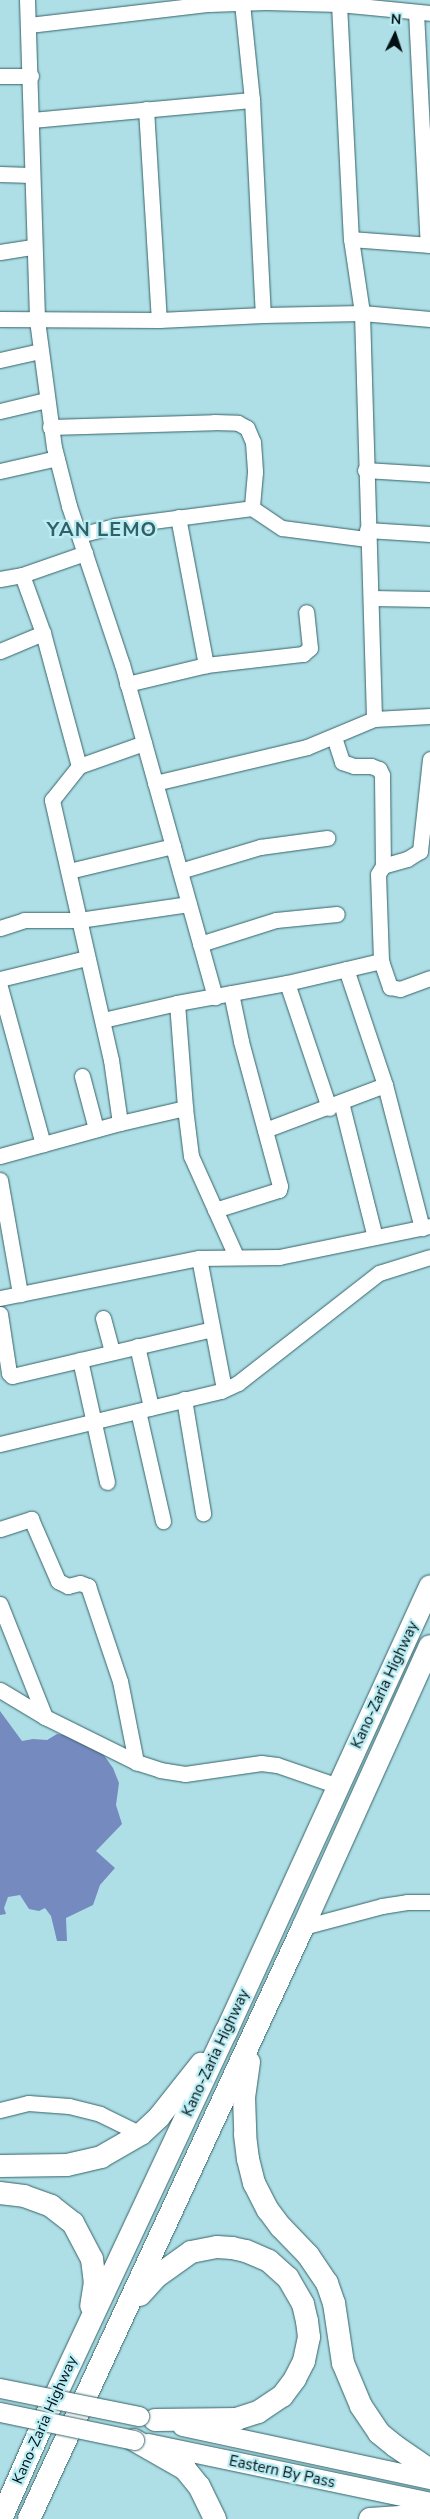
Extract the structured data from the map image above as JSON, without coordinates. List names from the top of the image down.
{
  "streets": {
    "highway": ["Kano-Zaria Highway"],
    "main road": ["Eastern By Pass"]
  },
  "districts": ["YAN LEMO"],
  "north": "top"
}
